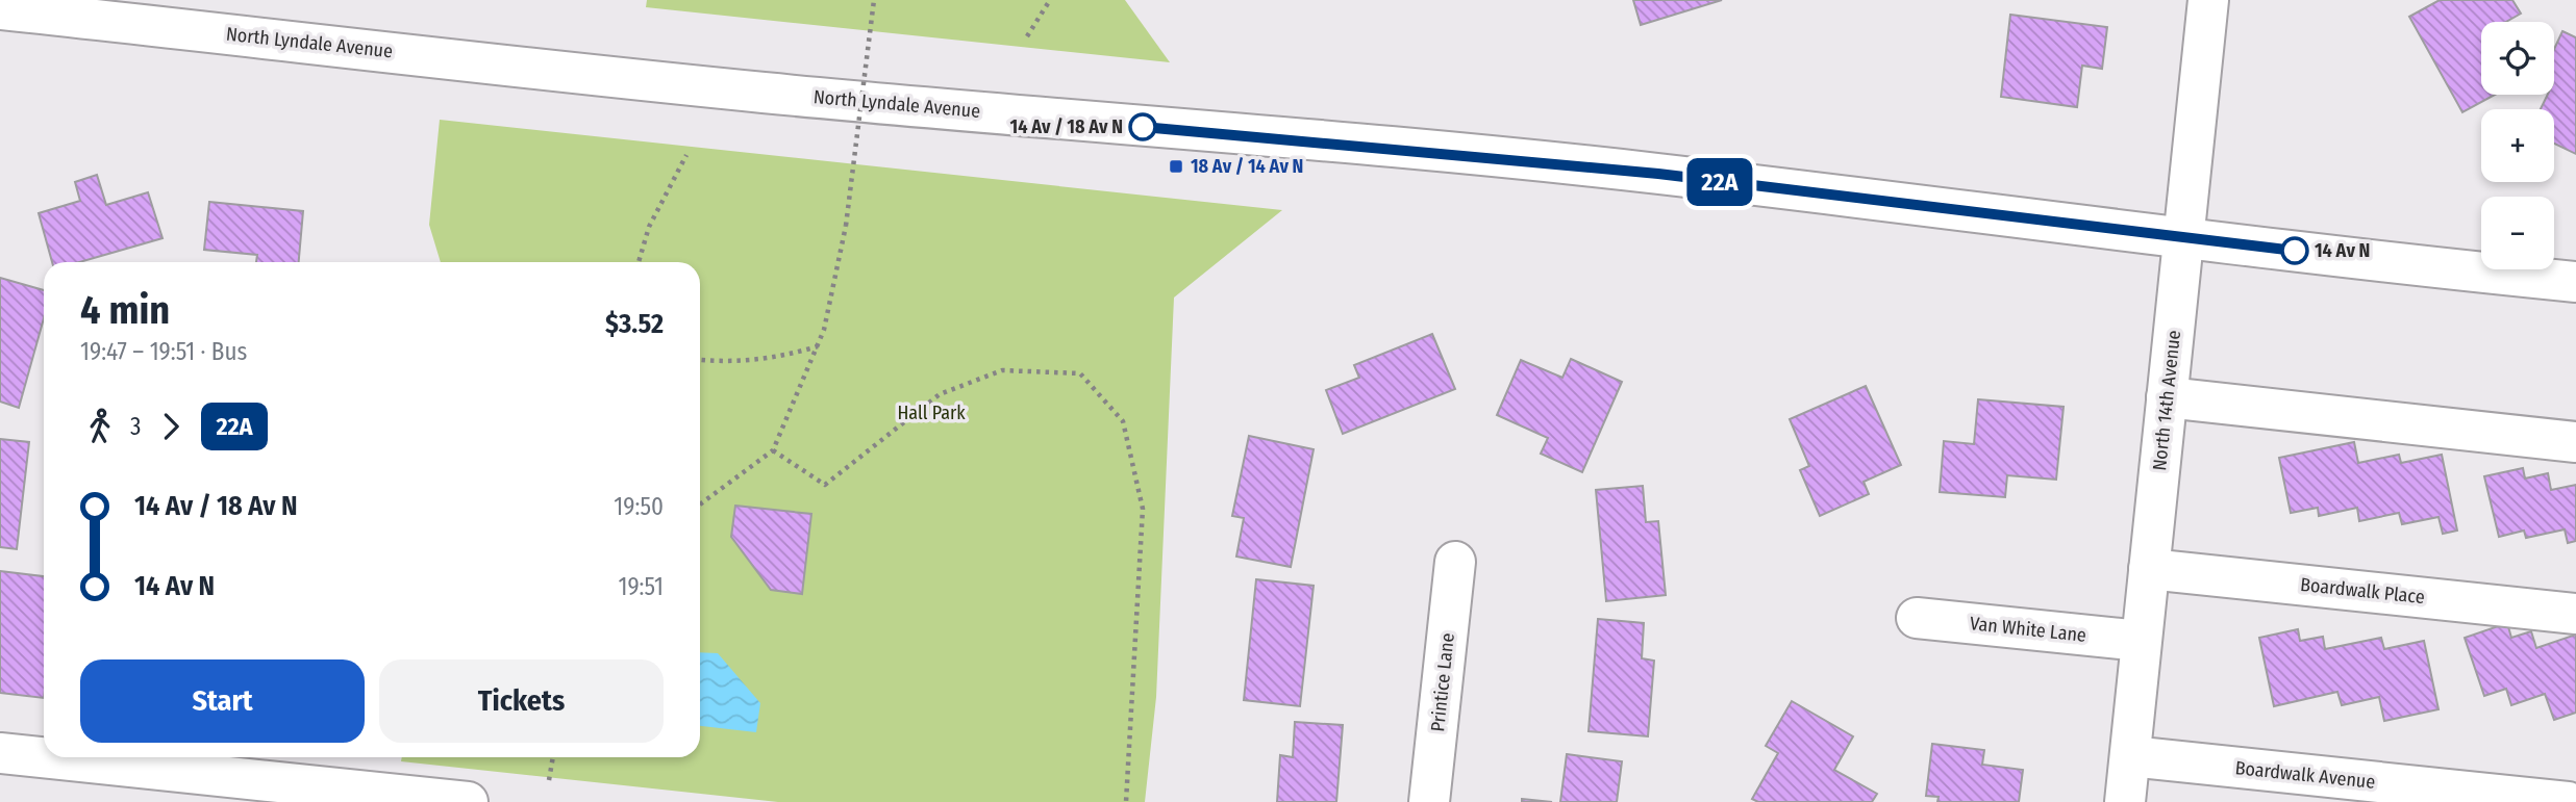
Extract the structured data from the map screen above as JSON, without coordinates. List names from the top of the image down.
{
  "streets": {
    "street": [
      "North Lyndale Avenue",
      "North 14th Avenue",
      "Boardwalk Place",
      "Van White Lane",
      "Printice Lane",
      "Boardwalk Avenue"
    ]
  },
  "crossings": [
    ["North Lyndale Avenue", "North 14th Avenue"],
    ["North 14th Avenue", "Boardwalk Place"],
    ["North 14th Avenue", "Van White Lane"],
    ["North 14th Avenue", "Boardwalk Avenue"]
  ],
  "parks": ["Hall Park"],
  "places": {
    "other": ["14 Av / 18 Av N", "14 Av N"],
    "transit": ["18 Av / 14 Av N"]
  },
  "lines": ["bus line 22A"],
  "page": {
    "on_map": "22A",
    "map_buttons": ["+", "−"],
    "heading": ["4 min", "19:47 – 19:51 · Bus", "$3.52"],
    "legs": ["3", "22A"],
    "list": [
      {
        "name": "14 Av / 18 Av N",
        "value": "19:50"
      },
      {
        "name": "14 Av N",
        "value": "19:51"
      }
    ],
    "buttons": ["Start", "Tickets"]
  }
}
